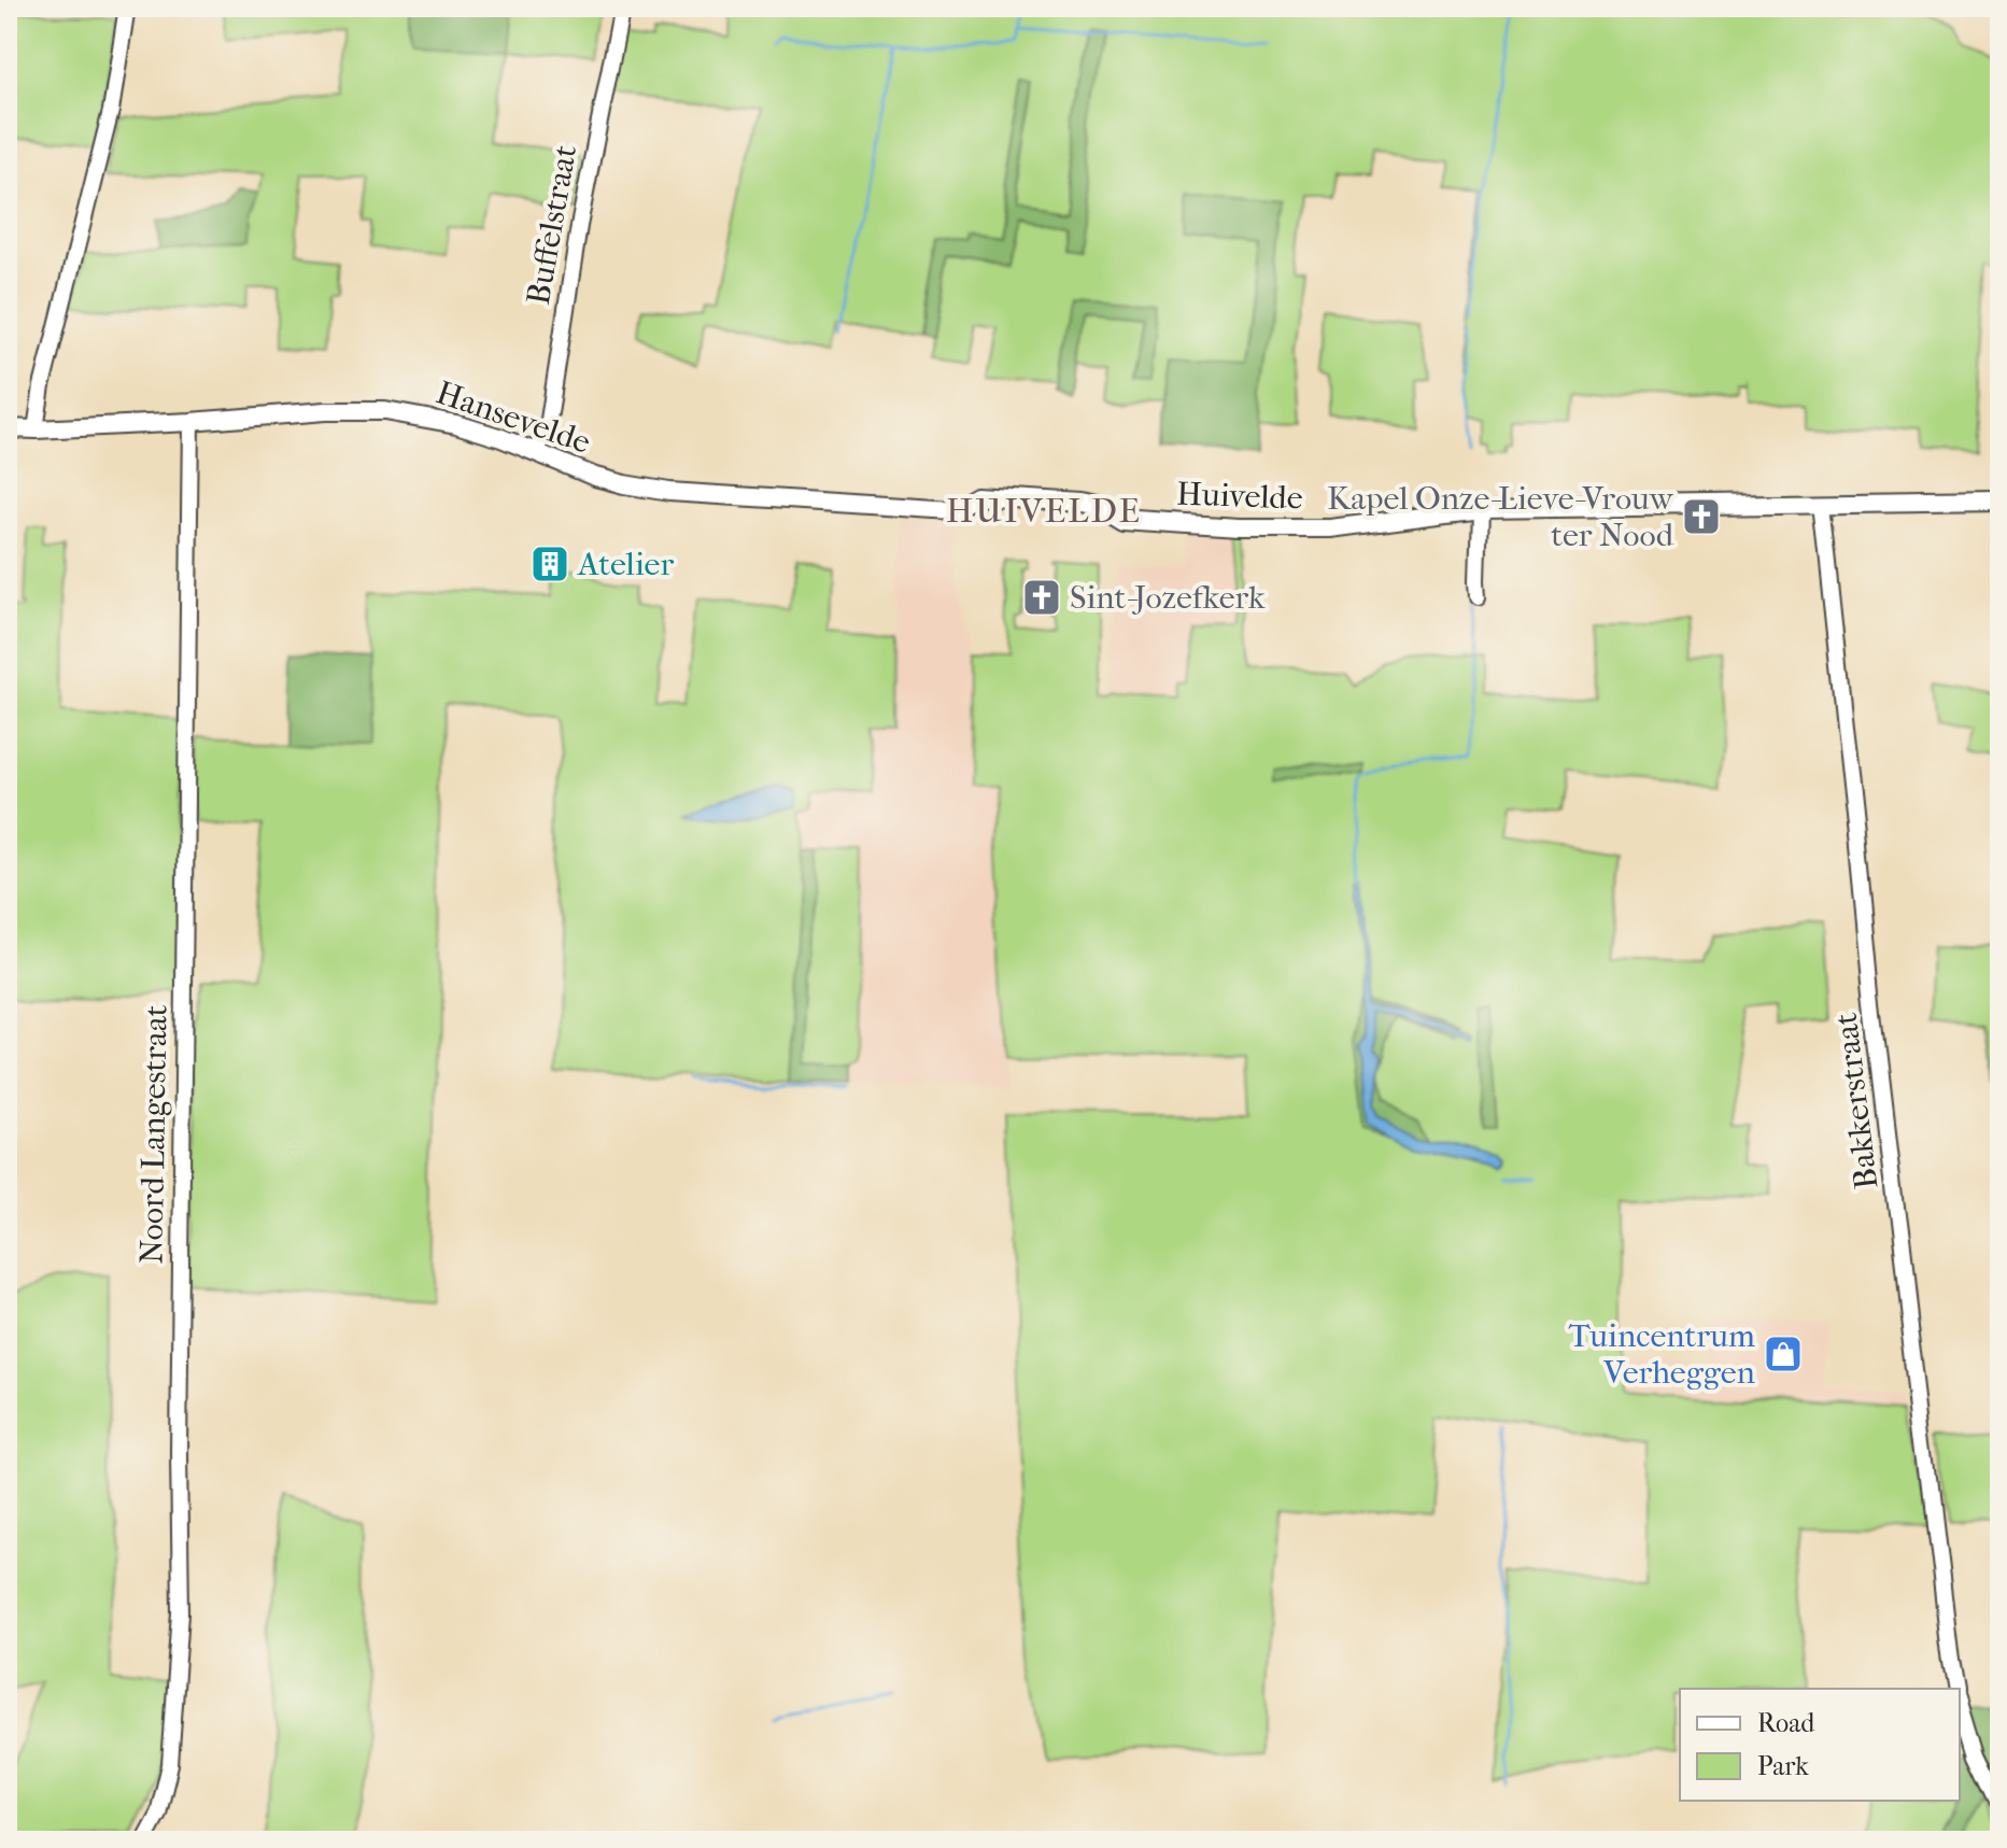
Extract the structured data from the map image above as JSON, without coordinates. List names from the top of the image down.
{
  "streets": {
    "street": [
      "Buffelstraat",
      "Hansevelde",
      "Huivelde",
      "Bakkerstraat",
      "Noord Langestraat"
    ]
  },
  "crossings": [
    ["Buffelstraat", "Hansevelde"],
    ["Hansevelde", "Huivelde"],
    ["Hansevelde", "Noord Langestraat"],
    ["Huivelde", "Bakkerstraat"]
  ],
  "districts": ["HUIVELDE"],
  "places": {
    "church": ["Kapel Onze-Lieve-Vrouw ter Nood", "Sint-Jozefkerk"],
    "building": ["Atelier"],
    "shop": ["Tuincentrum Verheggen"]
  },
  "legend": ["Road", "Park"]
}
